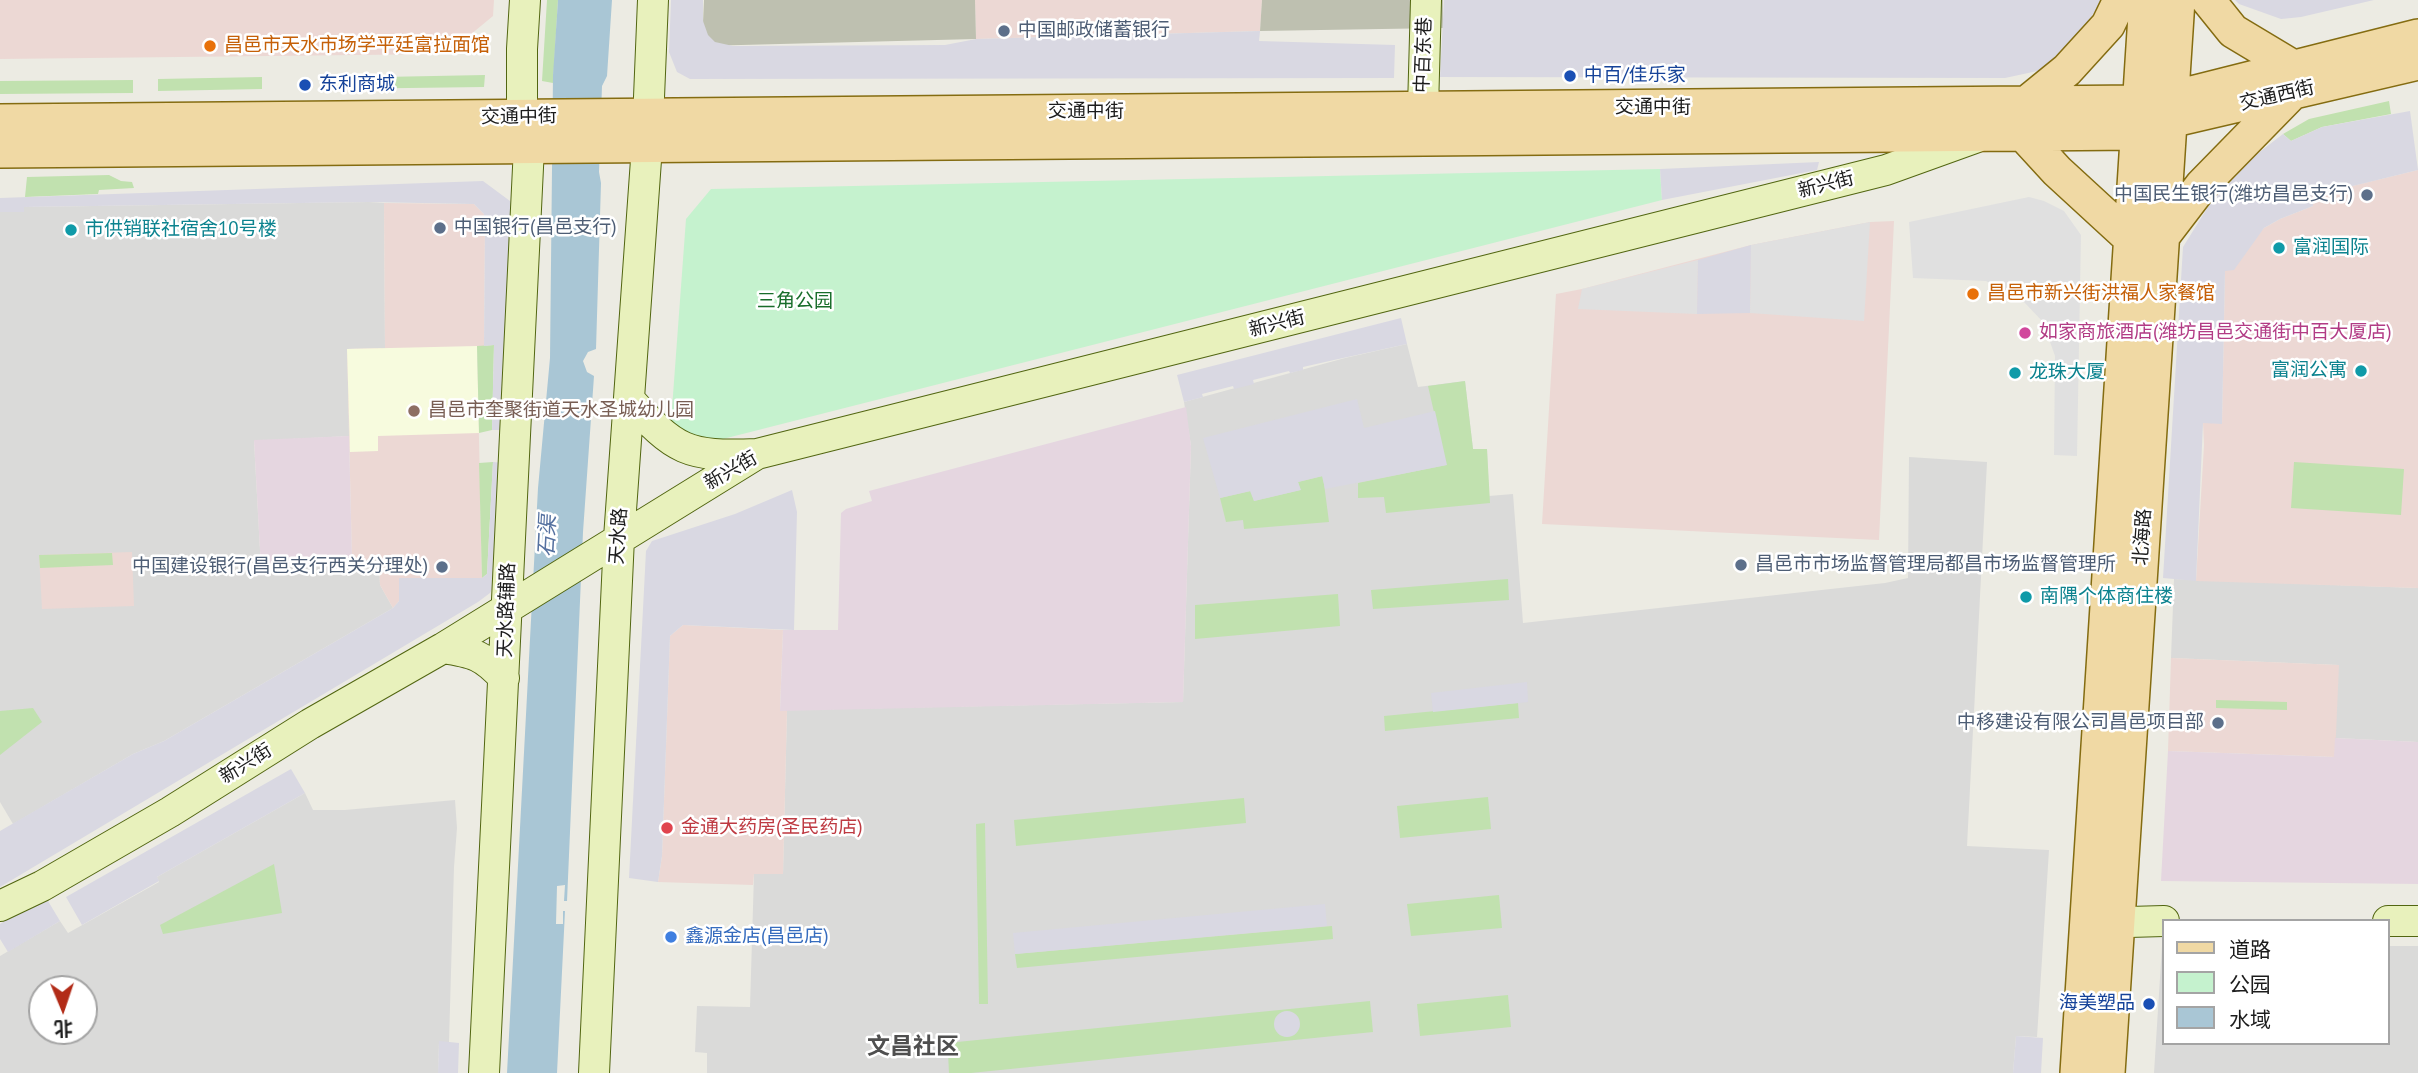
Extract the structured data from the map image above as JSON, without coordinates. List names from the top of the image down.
{
  "streets": {
    "main road": ["交通西街", "交通中街", "北海路"],
    "street": [
      "中百东巷",
      "新兴街",
      "天水路",
      "天水路辅路"
    ]
  },
  "crossings": [
    ["中百东巷", "交通中街"],
    ["交通西街", "交通中街"],
    ["交通西街", "北海路"],
    ["交通中街", "新兴街"],
    ["交通中街", "天水路"],
    ["交通中街", "北海路"],
    ["交通中街", "天水路辅路"],
    ["新兴街", "天水路"],
    ["新兴街", "天水路辅路"]
  ],
  "districts": ["文昌社区"],
  "water": ["石渠"],
  "parks": ["三角公园"],
  "places": [
    "中国邮政储蓄银行",
    "昌邑市天水市场学平廷富拉面馆",
    "中百/佳乐家",
    "东利商城",
    "中国民生银行(潍坊昌邑支行)",
    "中国银行(昌邑支行)",
    "市供销联社宿舍10号楼",
    "富润国际",
    "昌邑市新兴街洪福人家餐馆",
    "如家商旅酒店(潍坊昌邑交通街中百大厦店)",
    "富润公寓",
    "龙珠大厦",
    "昌邑市奎聚街道天水圣城幼儿园",
    "昌邑市市场监督管理局都昌市场监督管理所",
    "中国建设银行(昌邑支行西关分理处)",
    "南隅个体商住楼",
    "中移建设有限公司昌邑项目部",
    "金通大药房(圣民药店)",
    "鑫源金店(昌邑店)",
    "海美塑品"
  ],
  "legend": ["道路", "公园", "水域"],
  "north": "bottom"
}
